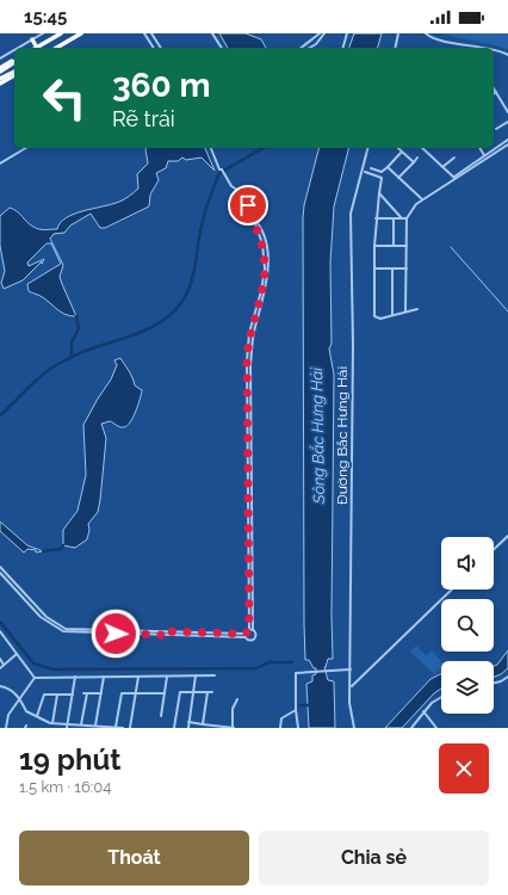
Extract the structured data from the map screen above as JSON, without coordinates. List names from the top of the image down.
{
  "streets": {
    "street": ["Đường Bắc Hưng Hải"]
  },
  "water": ["Sông Bắc Hưng Hải"],
  "page": {
    "status": "15:45",
    "turn": ["360 m", "Rẽ trái"],
    "heading": ["19 phút", "1.5 km · 16:04"],
    "buttons": ["Thoát", "Chia sẻ"]
  }
}
